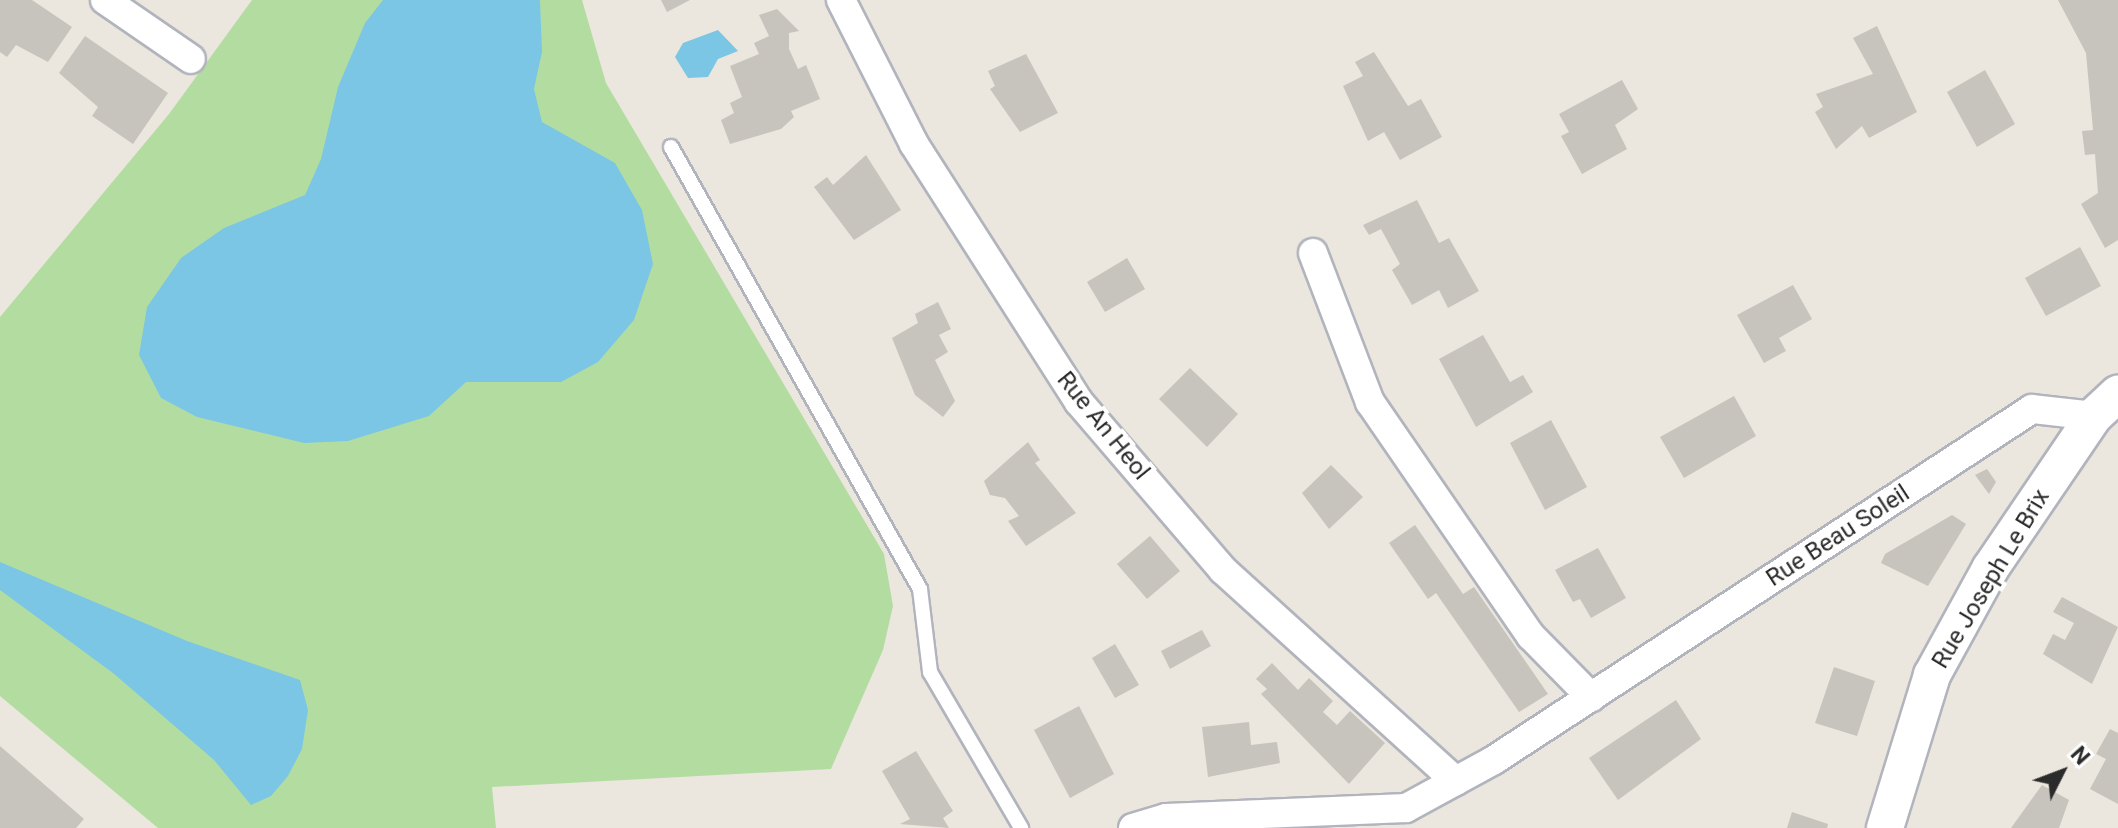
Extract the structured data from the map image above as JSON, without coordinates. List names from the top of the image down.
{
  "streets": {
    "street": ["Rue An Heol", "Rue Beau Soleil", "Rue Joseph Le Brix"]
  },
  "crossings": [
    ["Rue An Heol", "Rue Beau Soleil"],
    ["Rue Beau Soleil", "Rue Joseph Le Brix"]
  ],
  "north": "top right"
}
